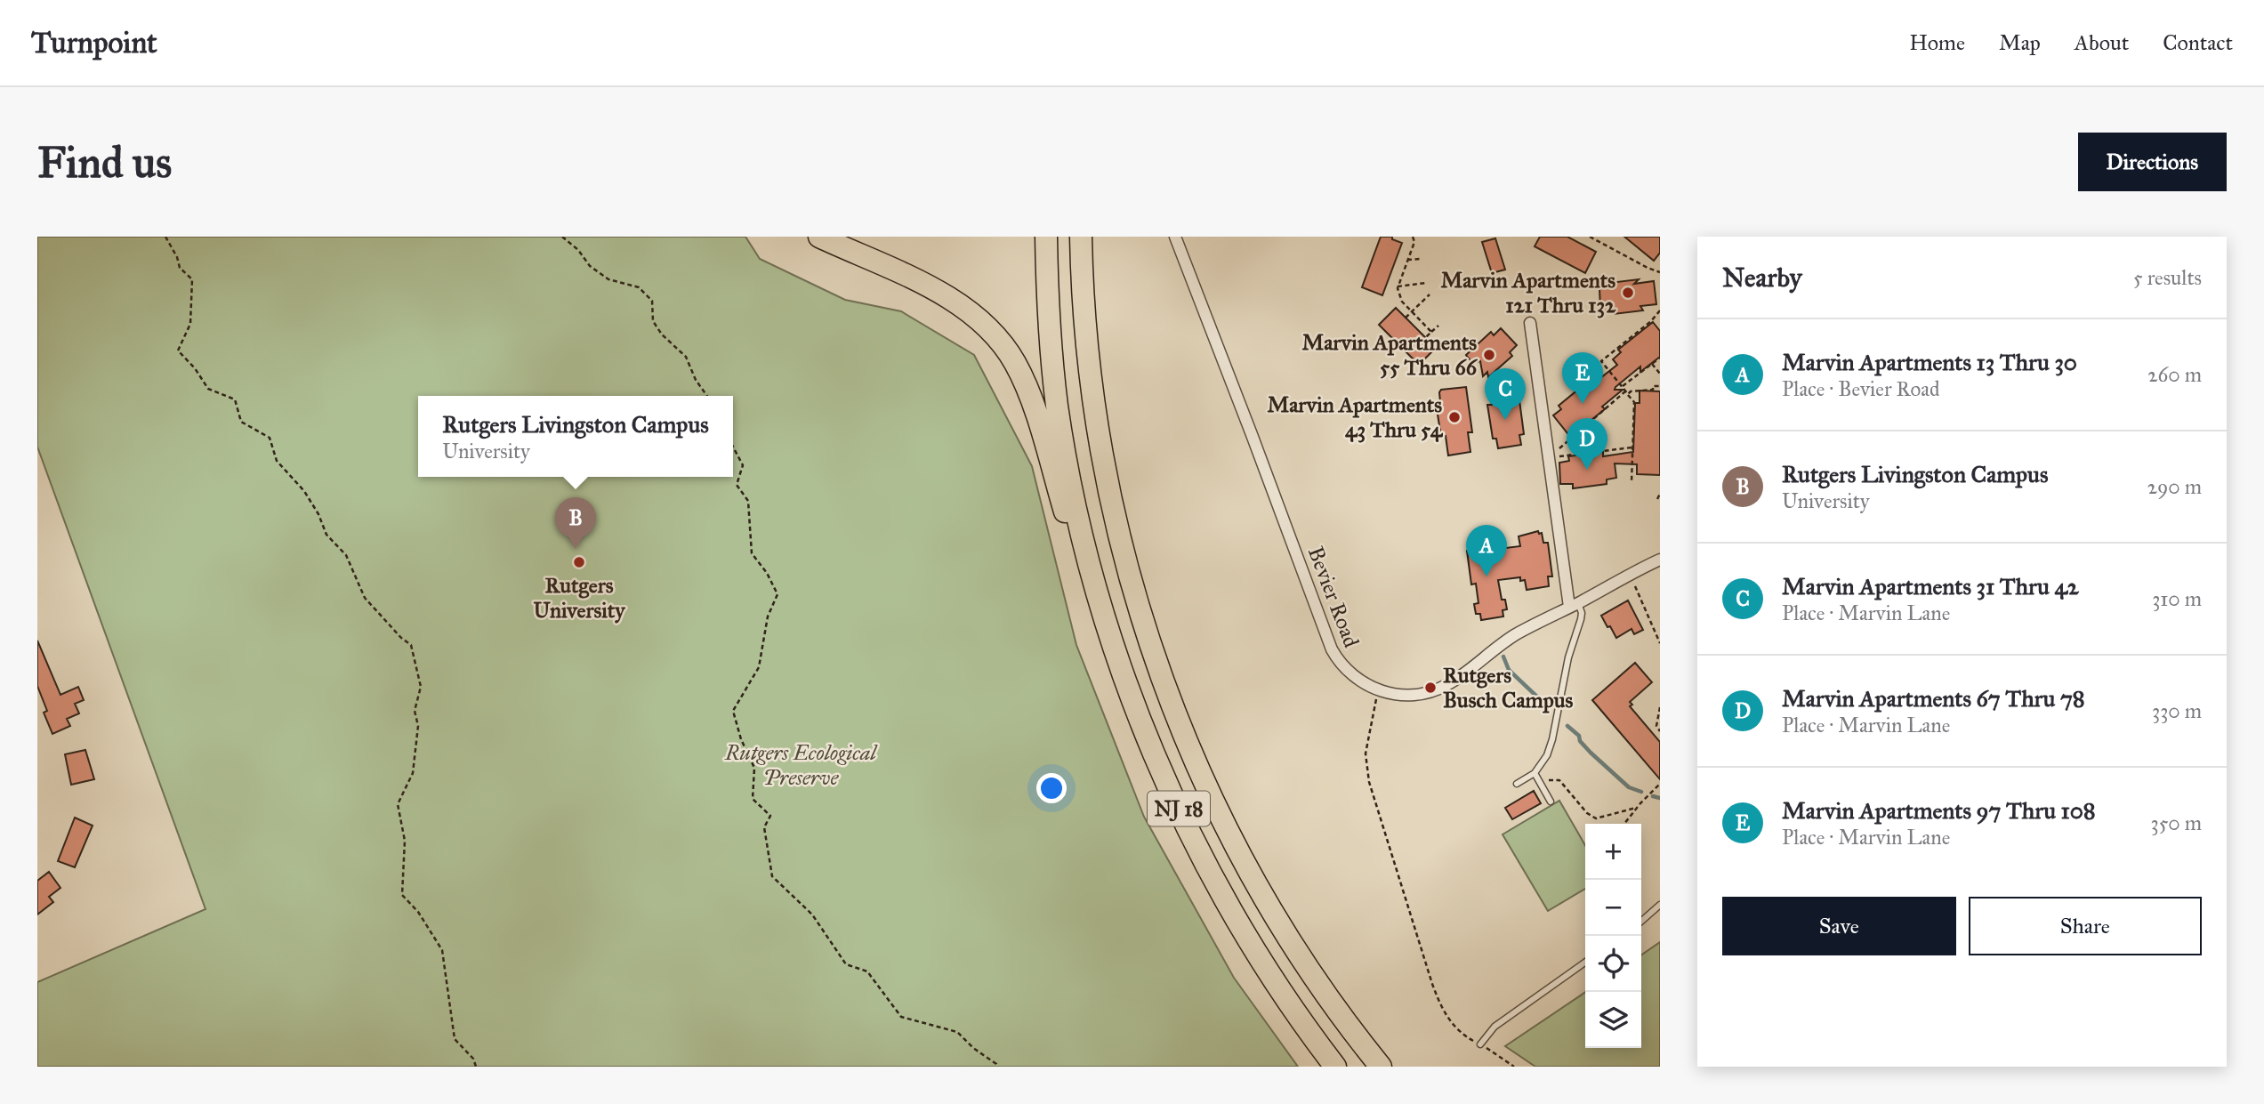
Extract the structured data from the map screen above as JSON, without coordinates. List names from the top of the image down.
{
  "streets": {
    "highway": ["NJ 18"],
    "street": ["Bevier Road"]
  },
  "parks": ["Rutgers Ecological Preserve"],
  "places": [
    "Marvin Apartments 121 Thru 132",
    "Marvin Apartments 55 Thru 66",
    "Marvin Apartments 43 Thru 54",
    "Rutgers University",
    "Rutgers Busch Campus"
  ],
  "page": {
    "header": "Turnpoint",
    "nav": [
      "Home",
      "Map",
      "About",
      "Contact"
    ],
    "buttons": [
      "Directions",
      ["Save", "Share"]
    ],
    "title": "Find us",
    "heading": ["Nearby", "5 results"],
    "list": [
      {
        "mark": "A",
        "name": "Marvin Apartments 13 Thru 30",
        "note": "Place · Bevier Road",
        "value": "260 m"
      },
      {
        "mark": "B",
        "name": "Rutgers Livingston Campus",
        "note": "University",
        "value": "290 m"
      },
      {
        "mark": "C",
        "name": "Marvin Apartments 31 Thru 42",
        "note": "Place · Marvin Lane",
        "value": "310 m"
      },
      {
        "mark": "D",
        "name": "Marvin Apartments 67 Thru 78",
        "note": "Place · Marvin Lane",
        "value": "330 m"
      },
      {
        "mark": "E",
        "name": "Marvin Apartments 97 Thru 108",
        "note": "Place · Marvin Lane",
        "value": "350 m"
      }
    ],
    "pins": [
      "E",
      "C",
      "D",
      "B",
      "A"
    ],
    "popup": ["Rutgers Livingston Campus", "University"],
    "map_buttons": ["+", "−"]
  }
}
